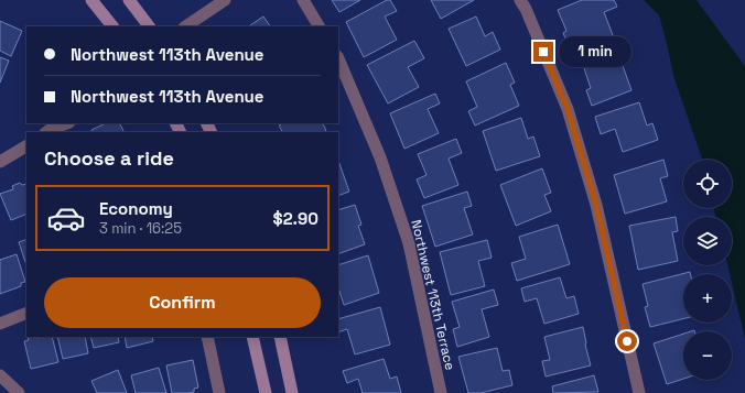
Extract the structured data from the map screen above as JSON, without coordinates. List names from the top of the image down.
{
  "streets": {
    "street": ["Northwest 113th Terrace"]
  },
  "page": {
    "banner": ["Northwest 113th Avenue", "Northwest 113th Avenue"],
    "bubble": "1 min",
    "heading": "Choose a ride",
    "map_buttons": ["+", "−"],
    "list": [
      {
        "name": "Economy",
        "note": "3 min · 16:25",
        "value": "$2.90"
      }
    ],
    "buttons": "Confirm"
  }
}
